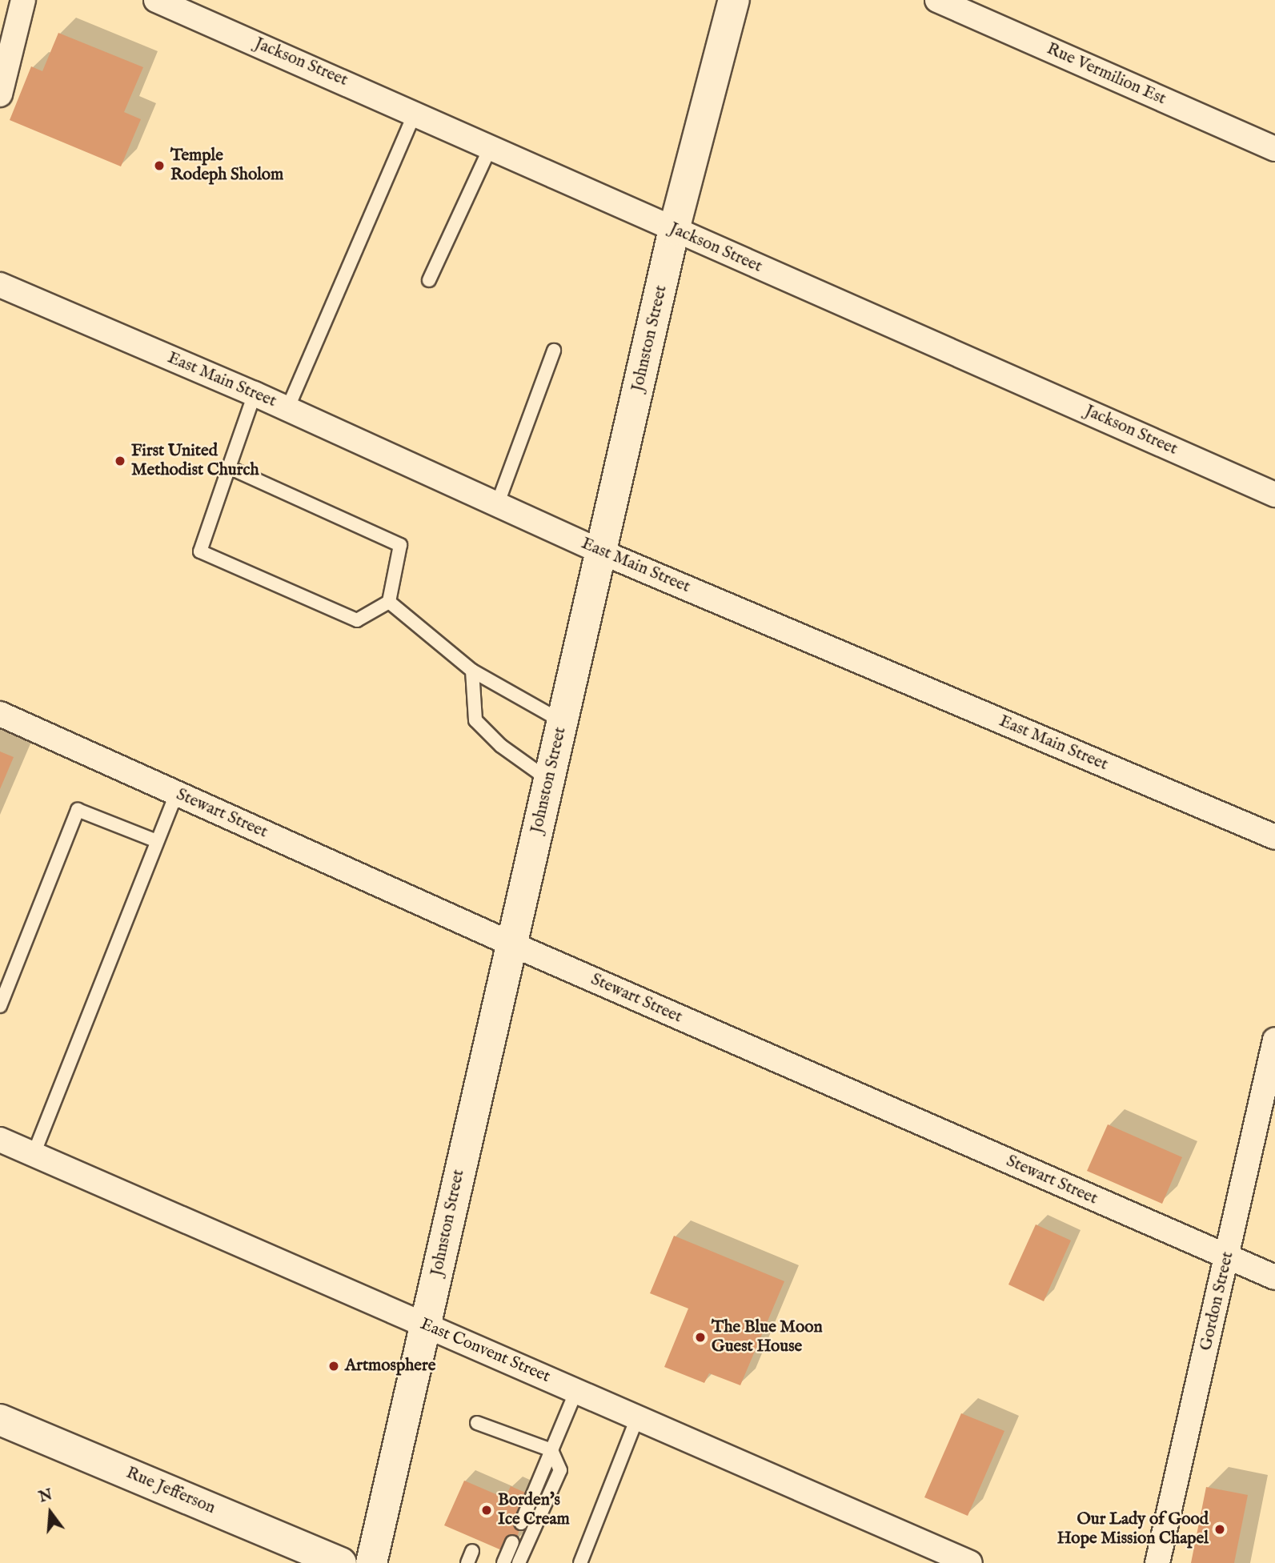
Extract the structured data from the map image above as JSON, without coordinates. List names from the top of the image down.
{
  "streets": {
    "main road": ["Johnston Street", "Rue Jefferson"],
    "street": [
      "Jackson Street",
      "Rue Vermilion Est",
      "East Main Street",
      "Stewart Street",
      "Gordon Street",
      "East Convent Street"
    ]
  },
  "crossings": [
    ["Jackson Street", "Johnston Street"],
    ["Johnston Street", "East Main Street"],
    ["Johnston Street", "Stewart Street"],
    ["Johnston Street", "East Convent Street"],
    ["Stewart Street", "Gordon Street"]
  ],
  "places": [
    "Temple Rodeph Sholom",
    "First United Methodist Church",
    "The Blue Moon Guest House",
    "Artmosphere",
    "Borden's Ice Cream",
    "Our Lady of Good Hope Mission Chapel"
  ],
  "north": "top"
}
